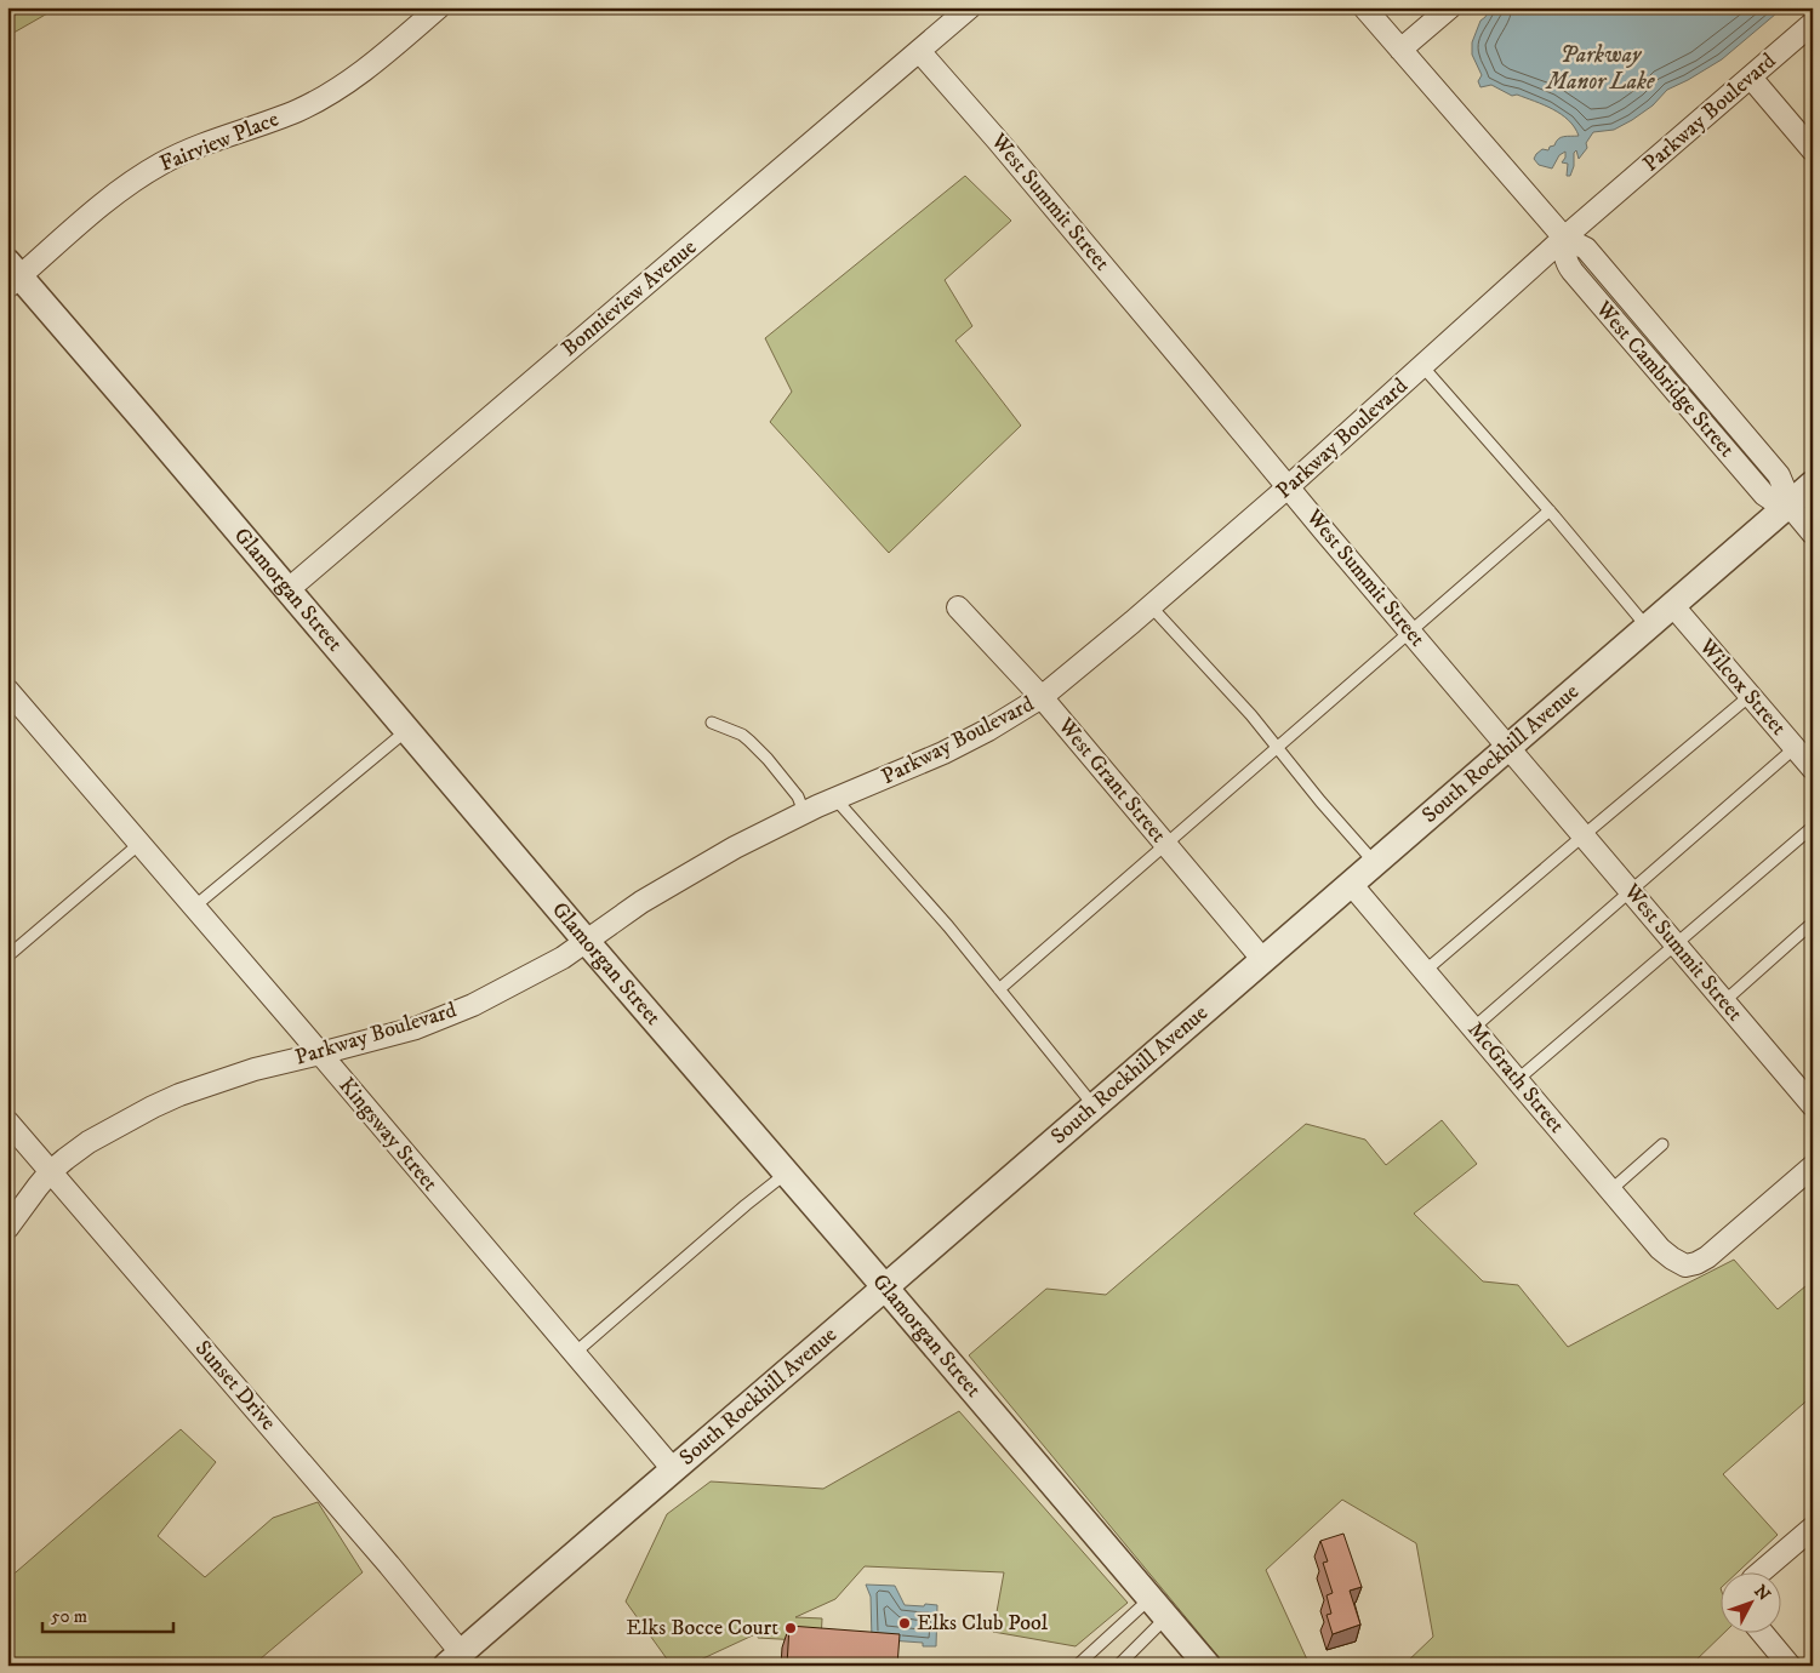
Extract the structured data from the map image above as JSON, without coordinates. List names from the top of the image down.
{
  "streets": {
    "street": [
      "Parkway Boulevard",
      "Fairview Place",
      "West Summit Street",
      "Bonnieview Avenue",
      "West Cambridge Street",
      "Glamorgan Street",
      "Wilcox Street",
      "South Rockhill Avenue",
      "West Grant Street",
      "McGrath Street",
      "Kingsway Street",
      "Sunset Drive"
    ]
  },
  "crossings": [
    ["Parkway Boulevard", "West Summit Street"],
    ["Parkway Boulevard", "West Cambridge Street"],
    ["Parkway Boulevard", "Glamorgan Street"],
    ["Parkway Boulevard", "West Grant Street"],
    ["Parkway Boulevard", "Kingsway Street"],
    ["Parkway Boulevard", "Sunset Drive"],
    ["Fairview Place", "Glamorgan Street"],
    ["West Summit Street", "Bonnieview Avenue"],
    ["West Summit Street", "South Rockhill Avenue"],
    ["Bonnieview Avenue", "Glamorgan Street"],
    ["West Cambridge Street", "South Rockhill Avenue"],
    ["Glamorgan Street", "South Rockhill Avenue"],
    ["Wilcox Street", "South Rockhill Avenue"],
    ["South Rockhill Avenue", "West Grant Street"],
    ["South Rockhill Avenue", "McGrath Street"],
    ["South Rockhill Avenue", "Kingsway Street"],
    ["South Rockhill Avenue", "Sunset Drive"]
  ],
  "water": ["Parkway Manor Lake"],
  "places": ["Elks Club Pool", "Elks Bocce Court"],
  "scale_bar": "50 m",
  "north": "top right"
}
